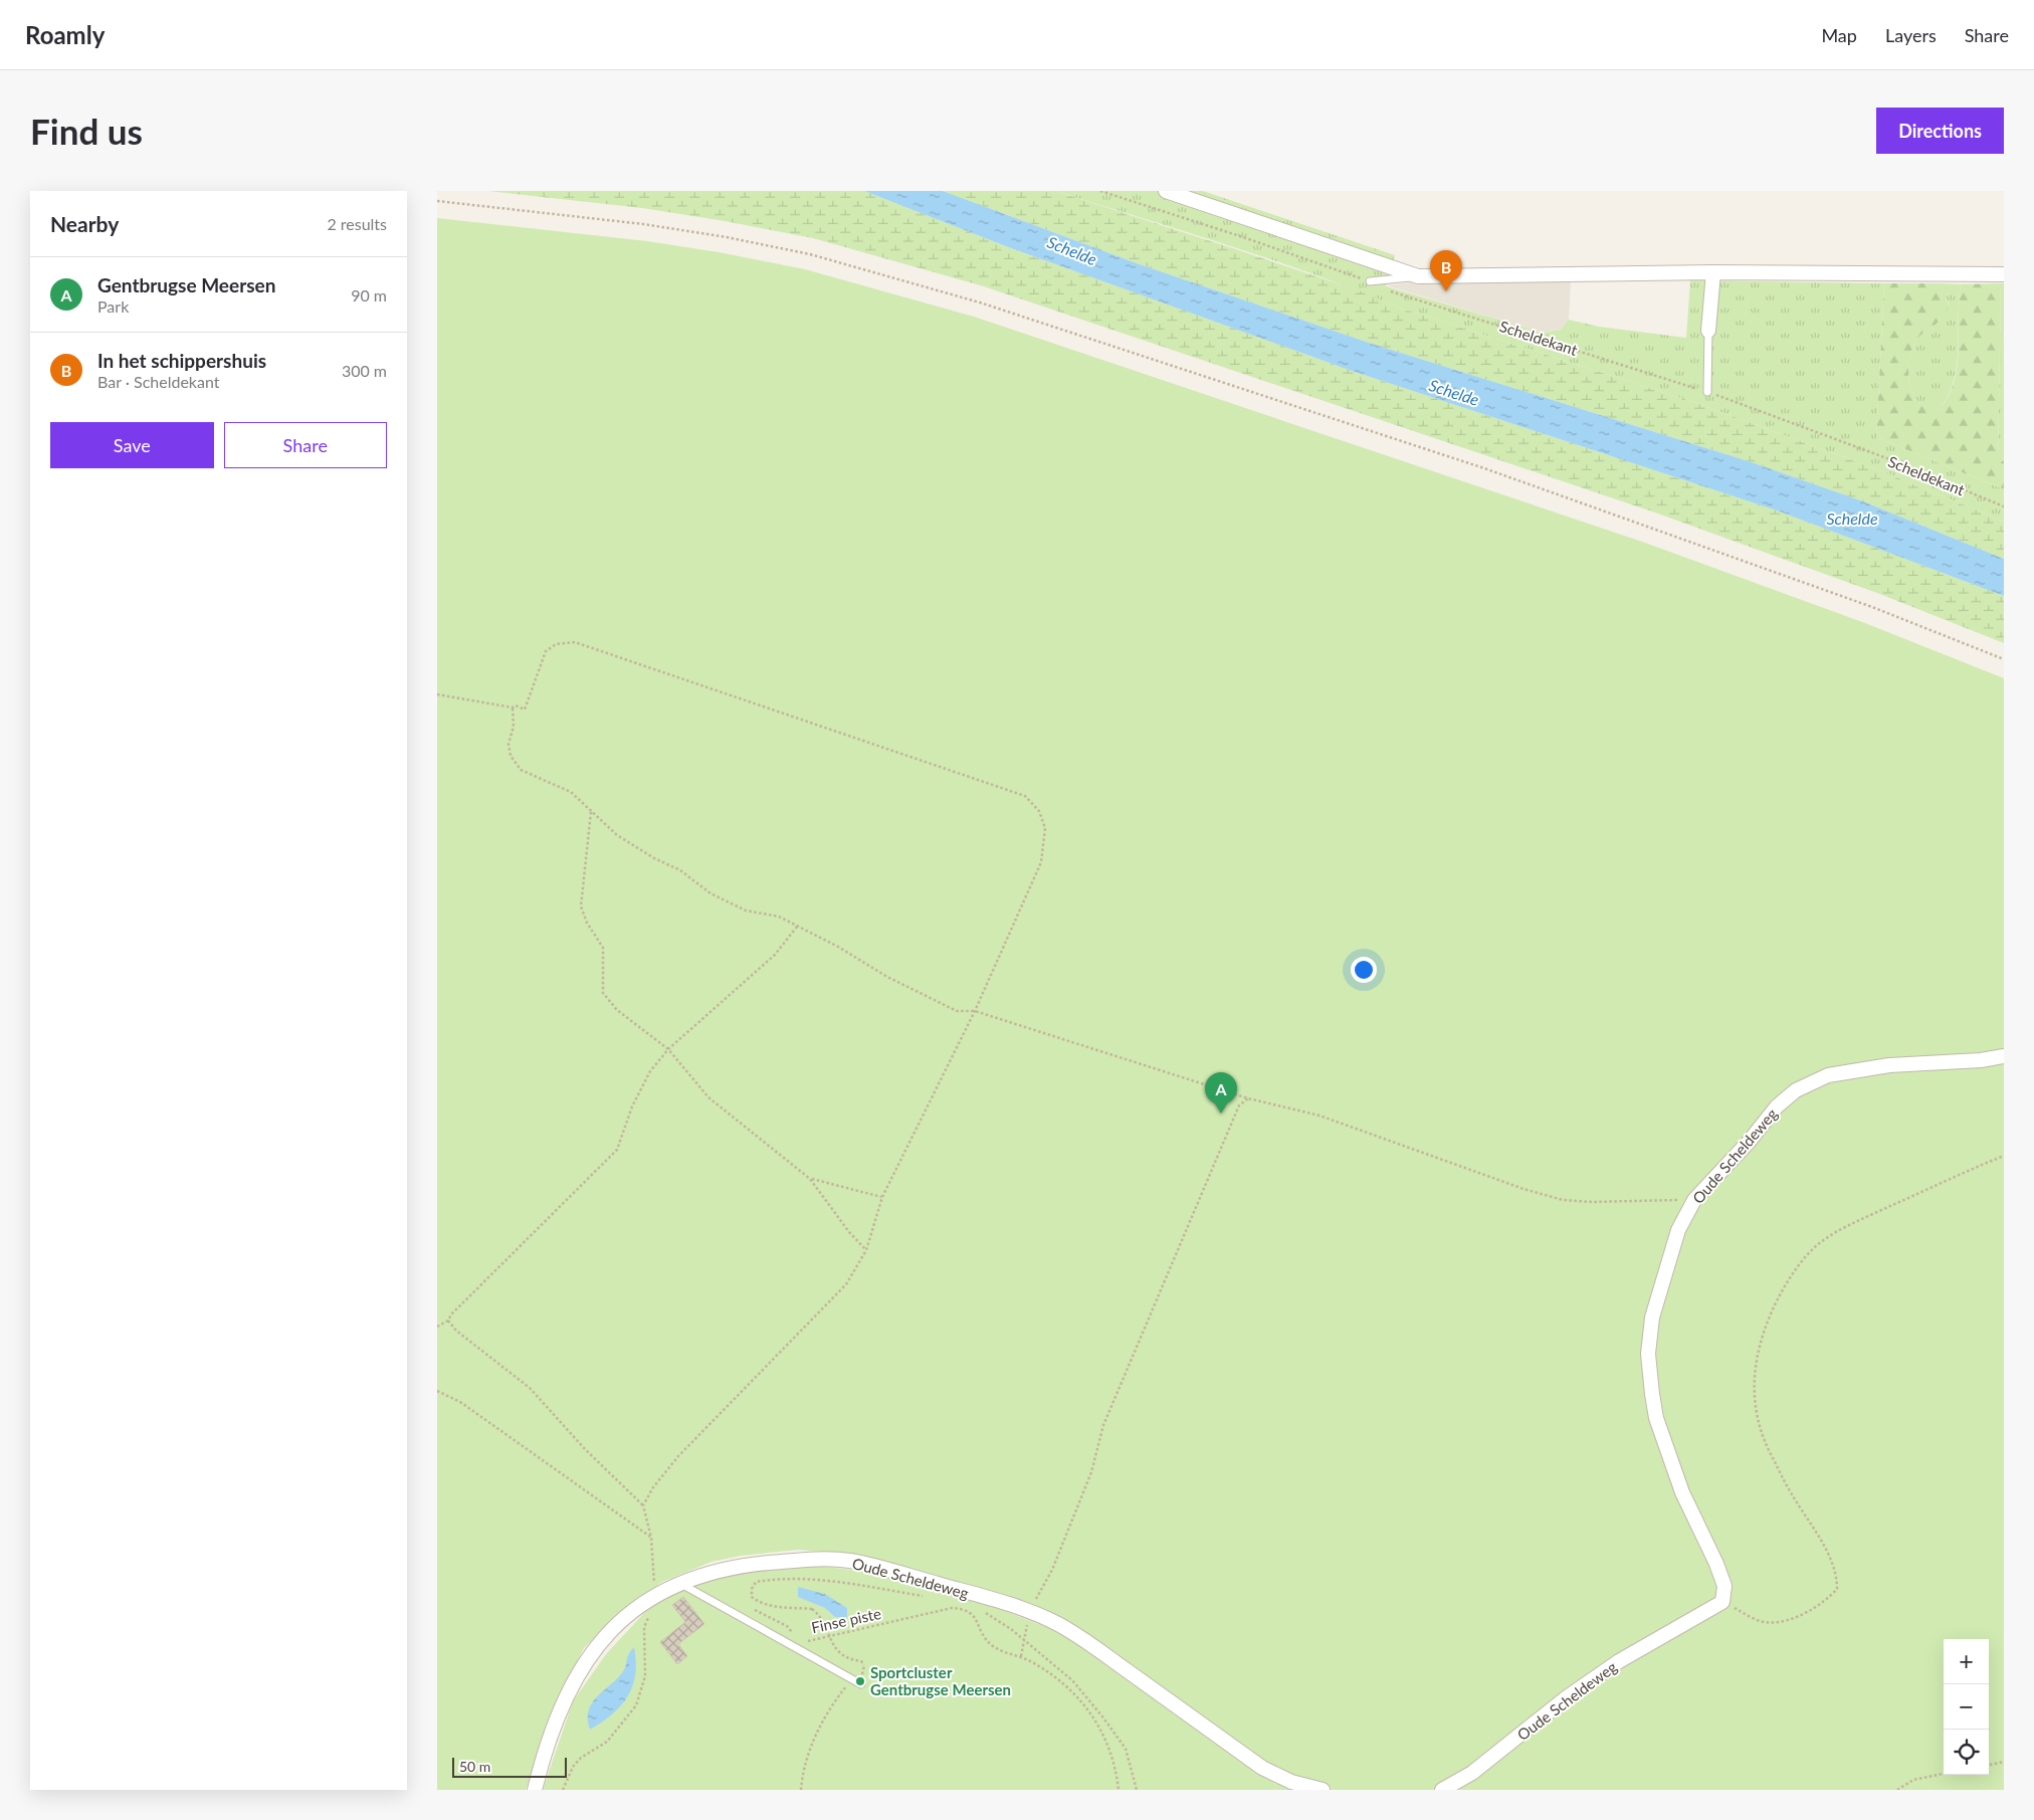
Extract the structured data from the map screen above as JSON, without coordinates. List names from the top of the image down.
{
  "streets": {
    "street": ["Oude Scheldeweg"],
    "path": ["Scheldekant", "Finse piste"]
  },
  "water": ["Schelde"],
  "places": ["Sportcluster Gentbrugse Meersen"],
  "scale_bar": "50 m",
  "page": {
    "header": "Roamly",
    "nav": ["Map", "Layers", "Share"],
    "buttons": [
      "Directions",
      ["Save", "Share"]
    ],
    "title": "Find us",
    "heading": ["Nearby", "2 results"],
    "pins": ["B", "A"],
    "list": [
      {
        "mark": "A",
        "name": "Gentbrugse Meersen",
        "note": "Park",
        "value": "90 m"
      },
      {
        "mark": "B",
        "name": "In het schippershuis",
        "note": "Bar · Scheldekant",
        "value": "300 m"
      }
    ],
    "map_buttons": ["+", "−"],
    "scale": "50 m"
  }
}
